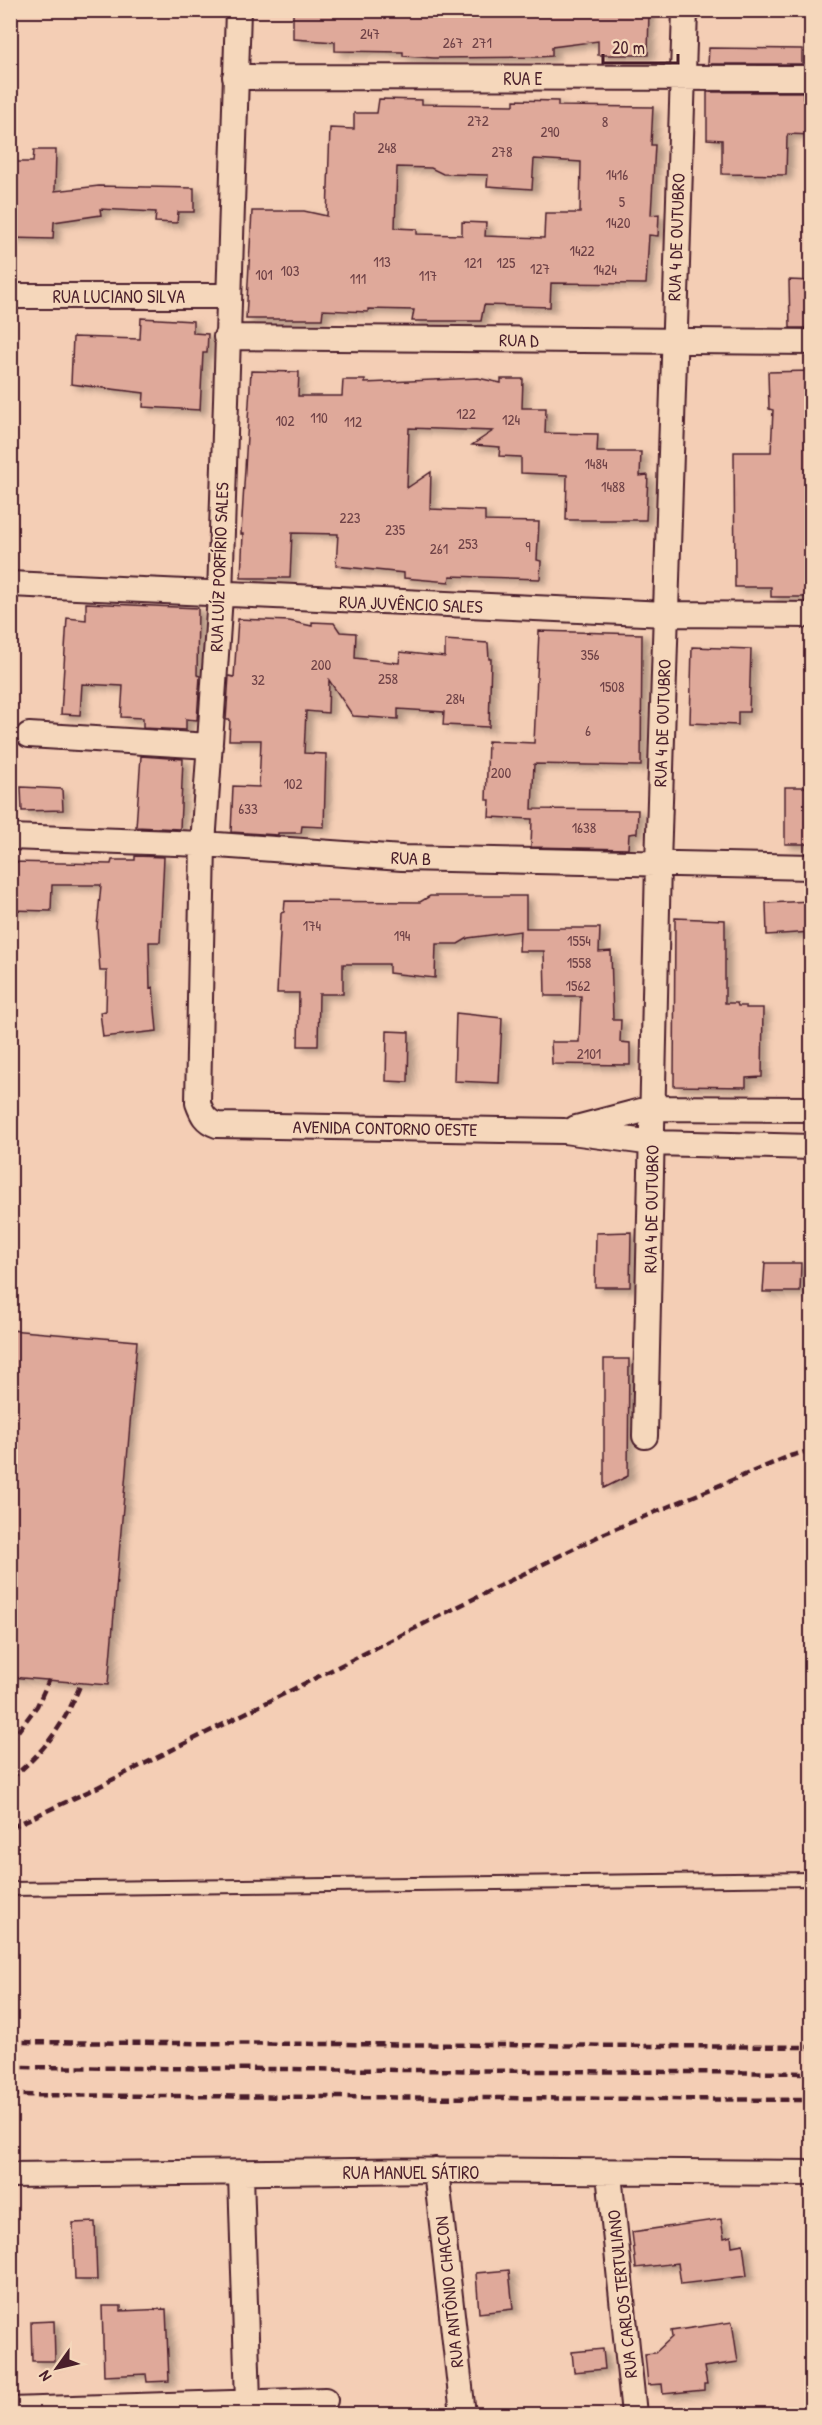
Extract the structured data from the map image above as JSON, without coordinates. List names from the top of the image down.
{
  "streets": {
    "street": [
      "RUA E",
      "RUA 4 DE OUTUBRO",
      "RUA LUCIANO SILVA",
      "RUA D",
      "RUA LUÍZ PORFÍRIO SALES",
      "RUA JUVÊNCIO SALES",
      "RUA B",
      "AVENIDA CONTORNO OESTE",
      "RUA MANUEL SÁTIRO",
      "RUA ANTÔNIO CHACON",
      "RUA CARLOS TERTULIANO"
    ]
  },
  "crossings": [
    ["RUA E", "RUA 4 DE OUTUBRO"],
    ["RUA E", "RUA LUÍZ PORFÍRIO SALES"],
    ["RUA 4 DE OUTUBRO", "RUA D"],
    ["RUA 4 DE OUTUBRO", "RUA JUVÊNCIO SALES"],
    ["RUA 4 DE OUTUBRO", "RUA B"],
    ["RUA 4 DE OUTUBRO", "AVENIDA CONTORNO OESTE"],
    ["RUA LUCIANO SILVA", "RUA LUÍZ PORFÍRIO SALES"],
    ["RUA D", "RUA LUÍZ PORFÍRIO SALES"],
    ["RUA LUÍZ PORFÍRIO SALES", "RUA JUVÊNCIO SALES"],
    ["RUA LUÍZ PORFÍRIO SALES", "RUA B"],
    ["RUA LUÍZ PORFÍRIO SALES", "AVENIDA CONTORNO OESTE"],
    ["RUA MANUEL SÁTIRO", "RUA ANTÔNIO CHACON"],
    ["RUA MANUEL SÁTIRO", "RUA CARLOS TERTULIANO"]
  ],
  "house_numbers": [
    "247",
    "267",
    "271",
    "272",
    "8",
    "290",
    "248",
    "278",
    "1416",
    "5",
    "1420",
    "1422",
    "113",
    "121",
    "125",
    "127",
    "1424",
    "103",
    "101",
    "117",
    "111",
    "122",
    "110",
    "124",
    "102",
    "112",
    "1484",
    "1488",
    "223",
    "235",
    "253",
    "9",
    "261",
    "356",
    "200",
    "258",
    "32",
    "1508",
    "284",
    "6",
    "200",
    "102",
    "633",
    "1638",
    "174",
    "194",
    "1554",
    "1558",
    "1562",
    "2101"
  ],
  "scale_bar": "20 m",
  "north": "bottom left"
}
